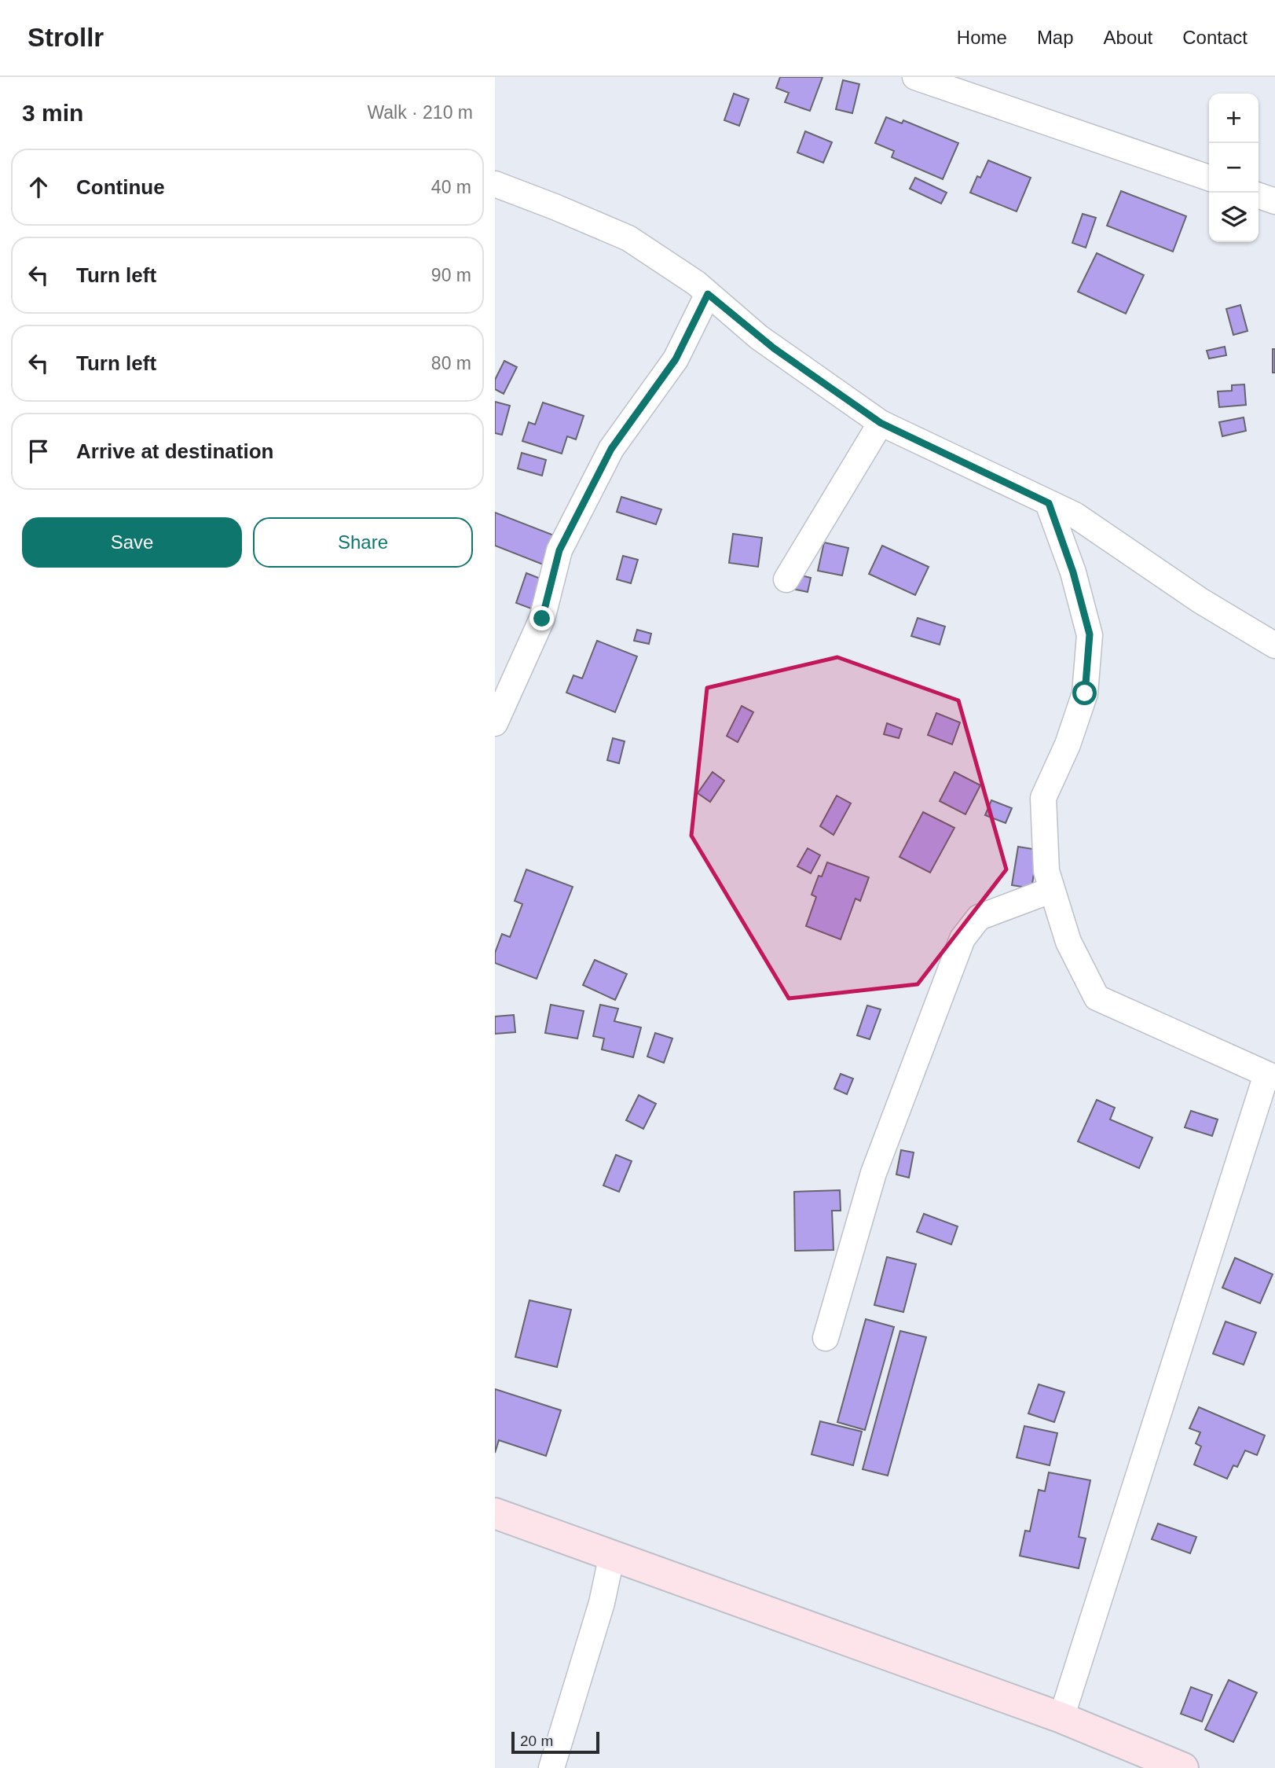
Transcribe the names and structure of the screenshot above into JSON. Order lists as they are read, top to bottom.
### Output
{
  "scale_bar": "20 m",
  "page": {
    "header": "Strollr",
    "nav": [
      "Home",
      "Map",
      "About",
      "Contact"
    ],
    "heading": ["3 min", "Walk · 210 m"],
    "map_buttons": ["+", "−"],
    "list": [
      ["Continue", "40 m"],
      ["Turn left", "90 m"],
      ["Turn left", "80 m"],
      "Arrive at destination"
    ],
    "buttons": ["Save", "Share"],
    "scale": "20 m"
  }
}
